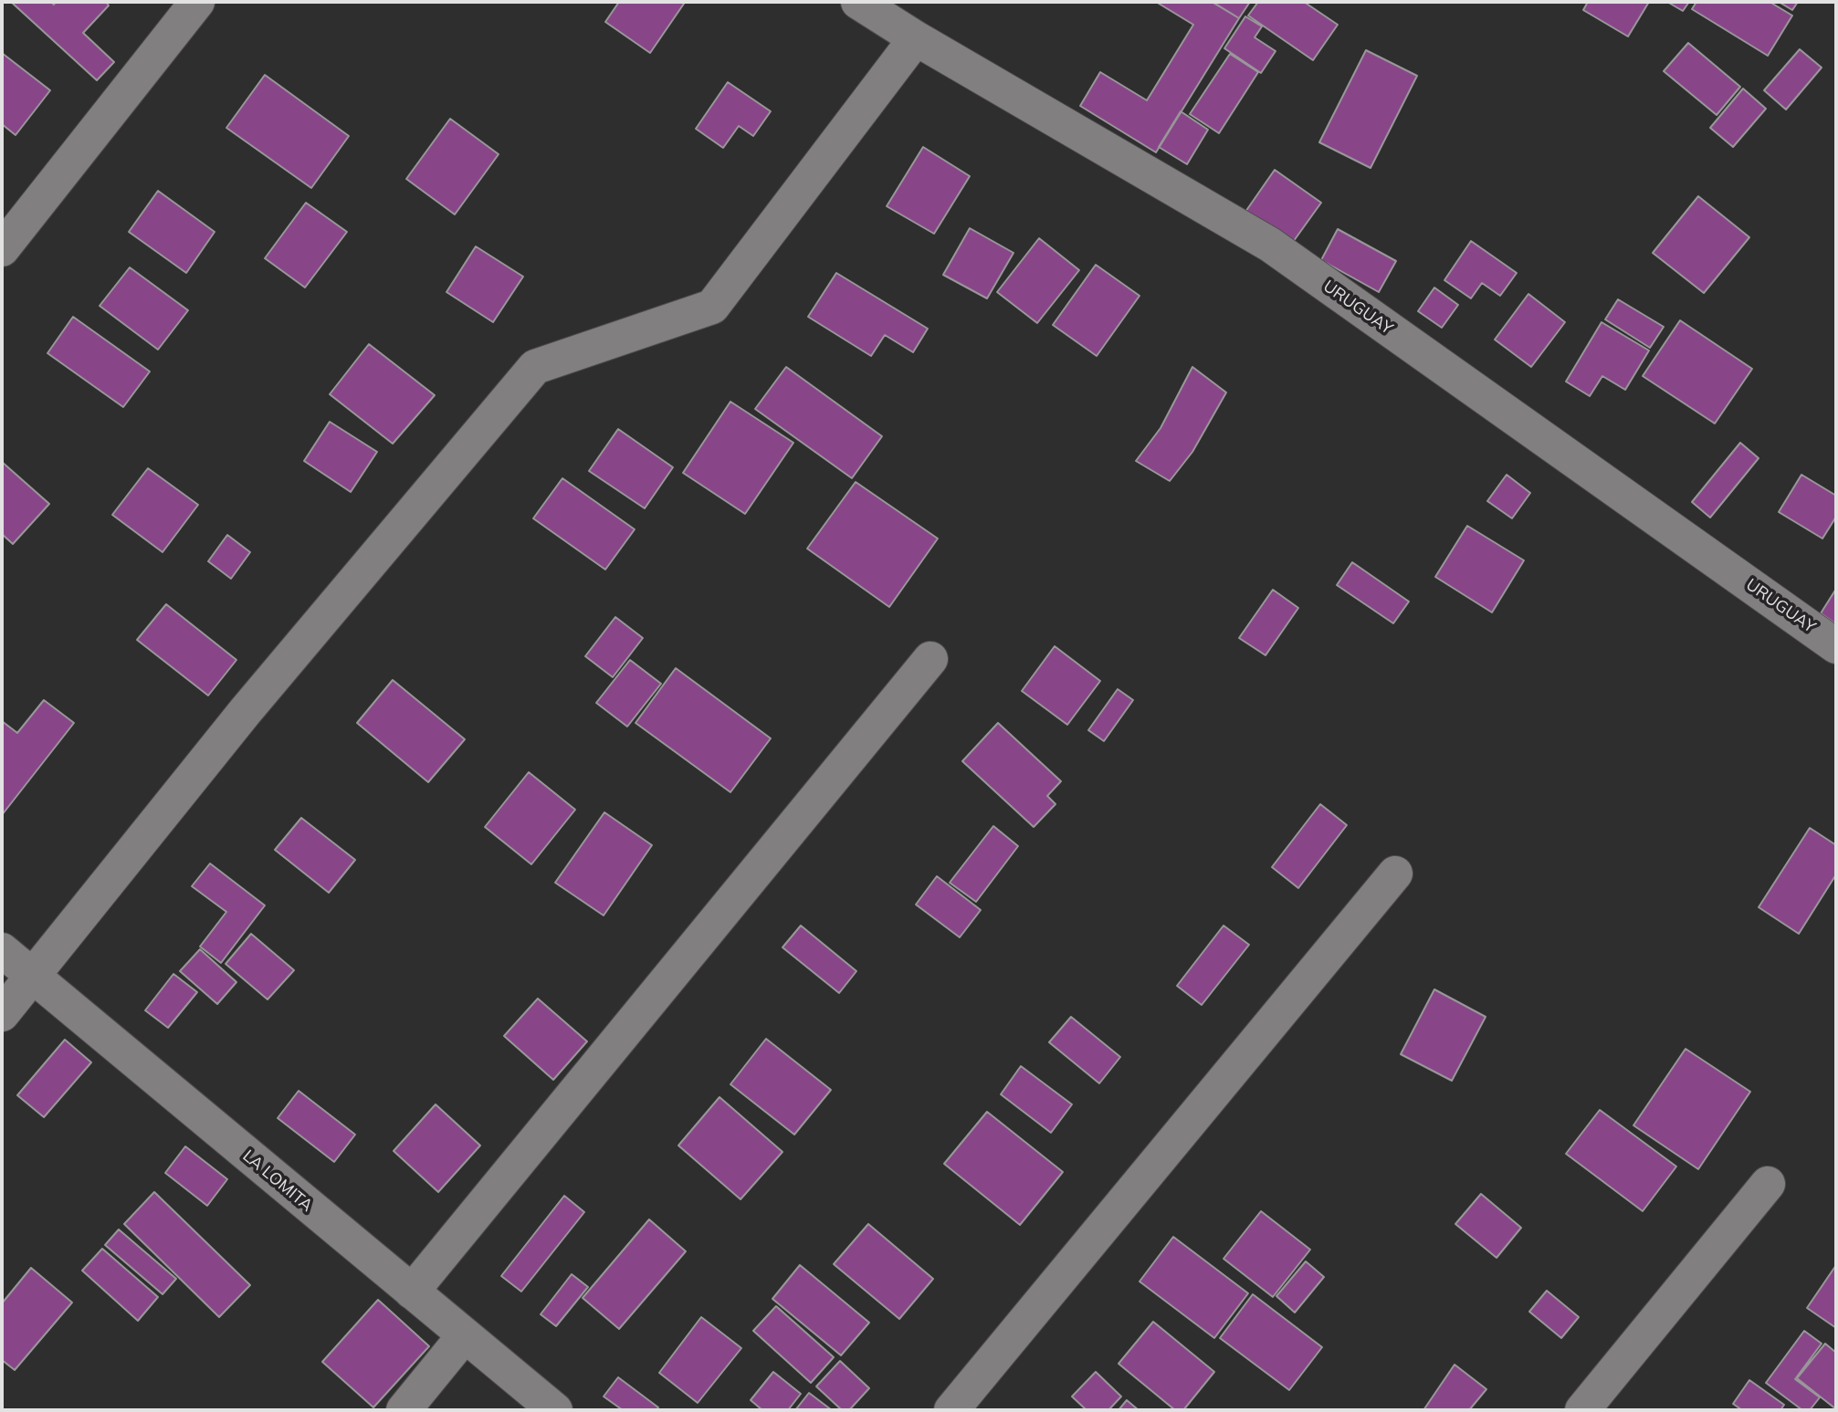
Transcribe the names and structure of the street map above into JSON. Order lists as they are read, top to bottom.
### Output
{
  "streets": {
    "street": ["URUGUAY", "LA LOMITA"]
  }
}
